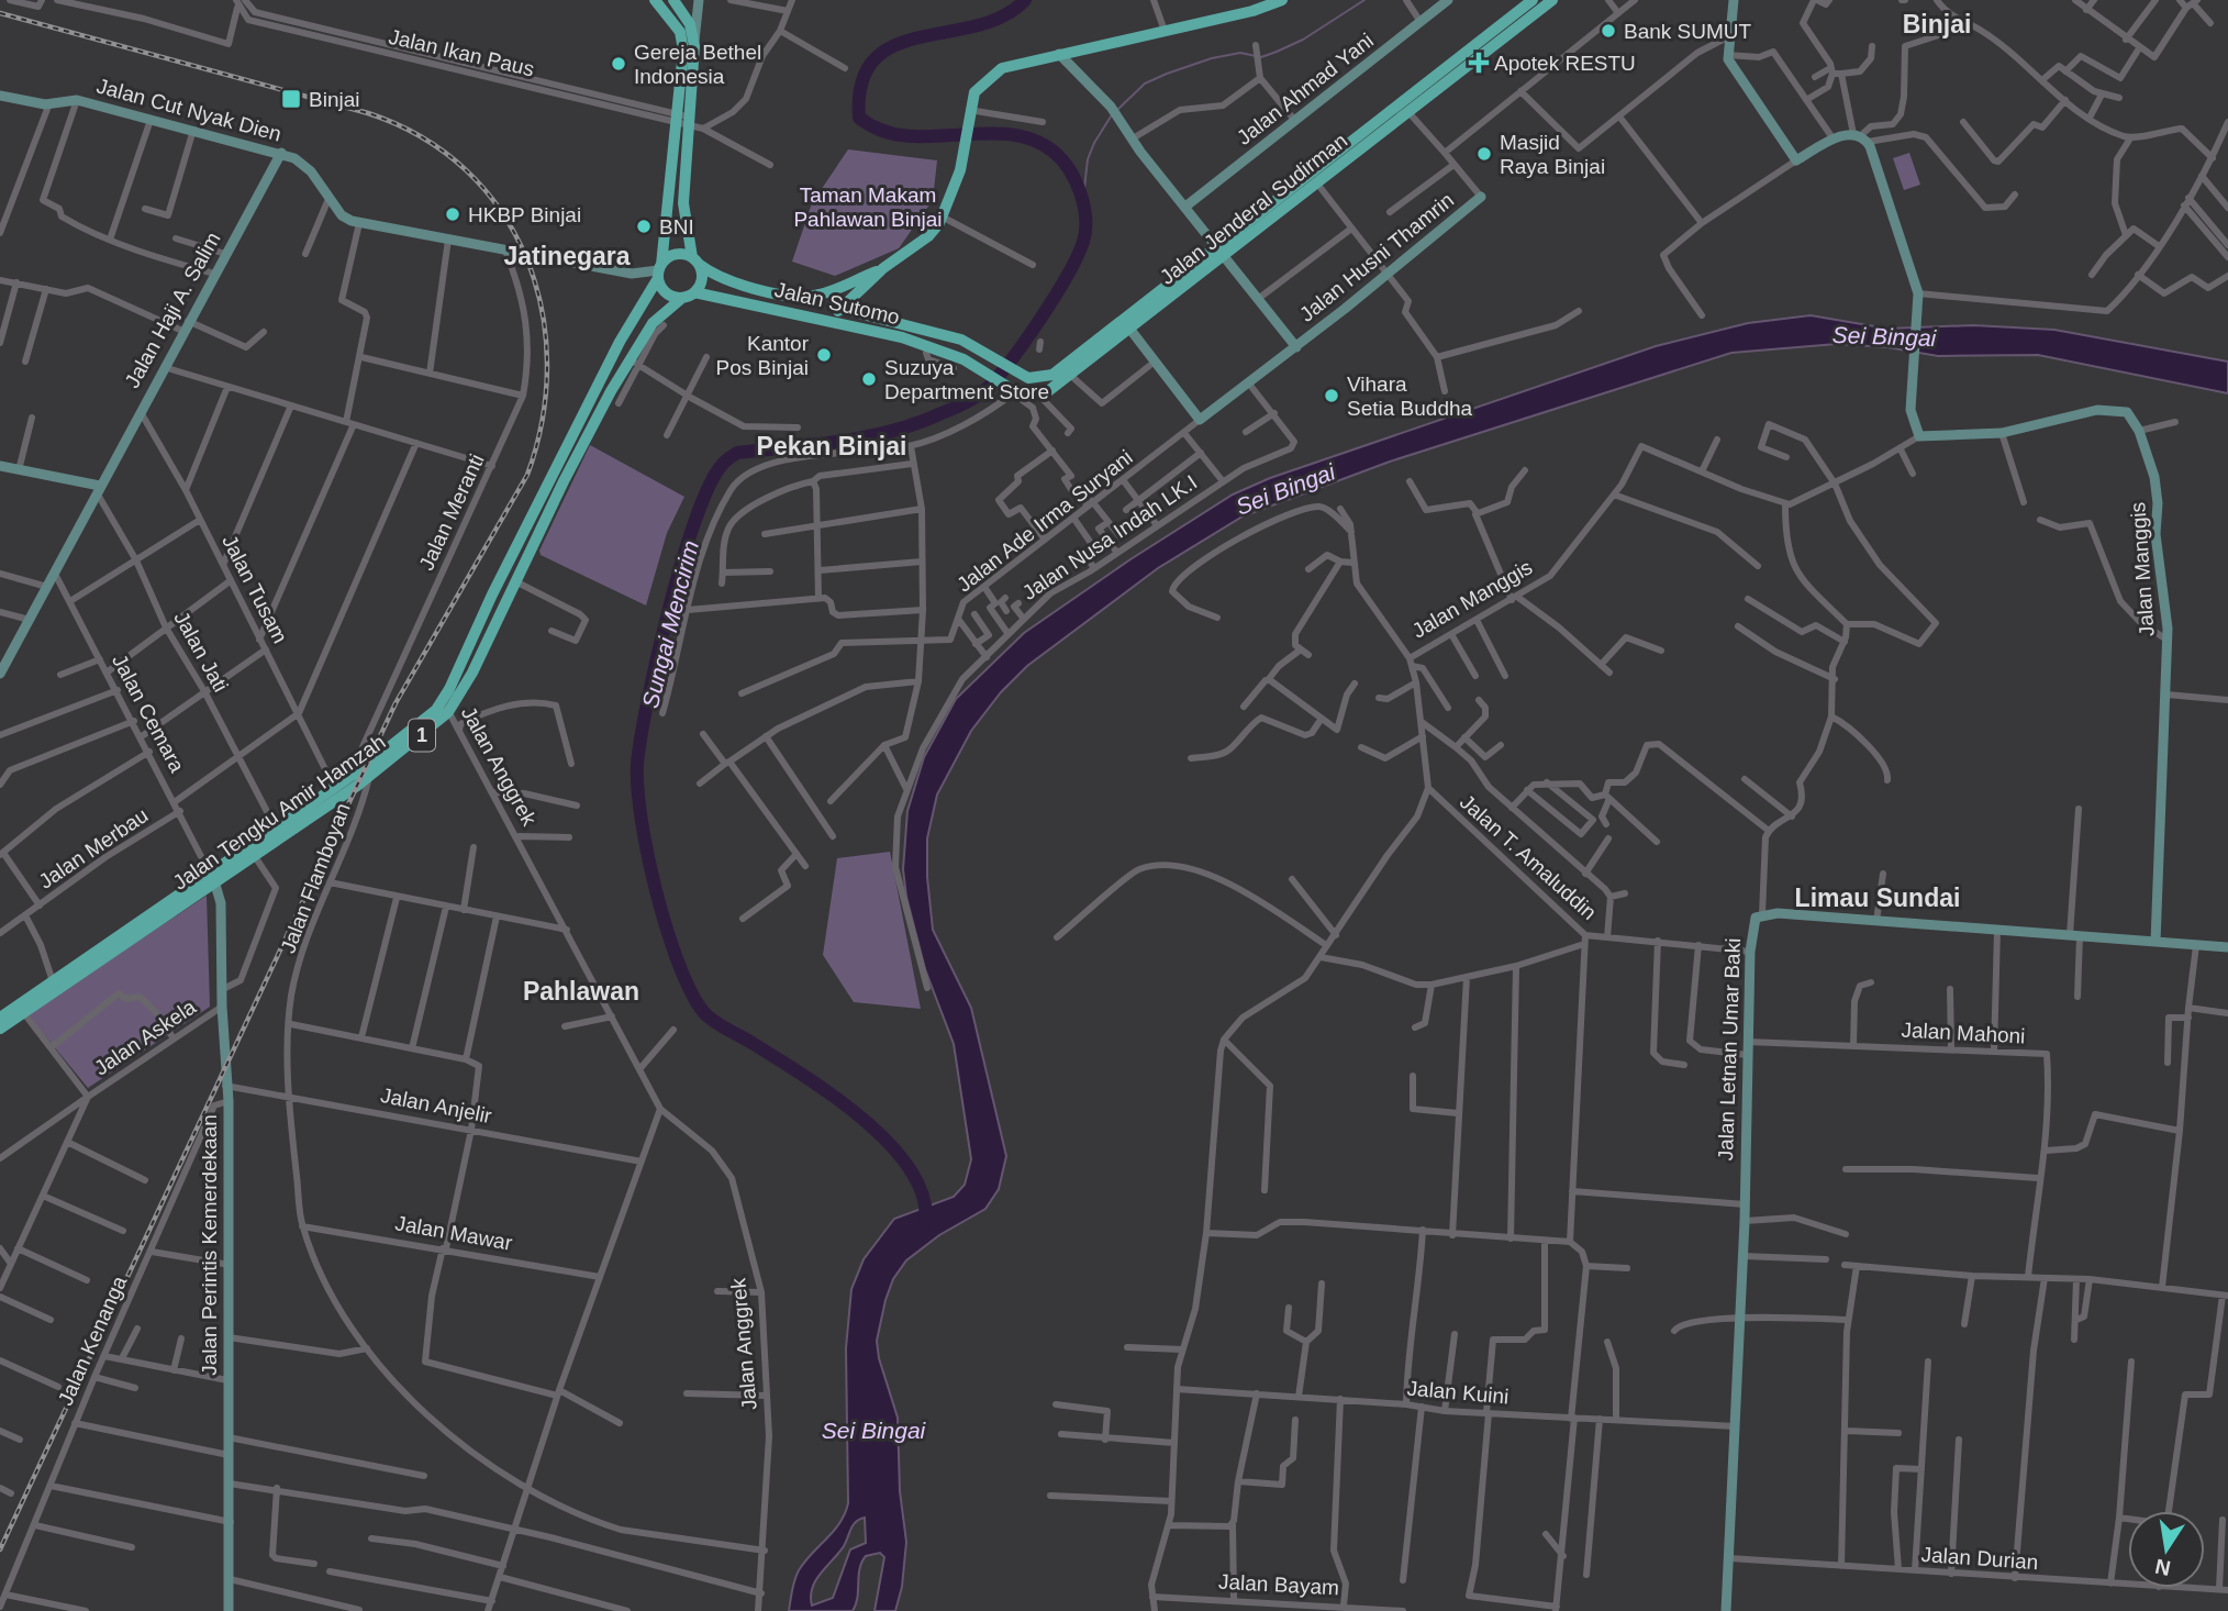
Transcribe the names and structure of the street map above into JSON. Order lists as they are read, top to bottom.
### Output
{
  "streets": {
    "main road": [
      "Jalan Jenderal Sudirman",
      "Jalan Sutomo",
      "1",
      "Jalan Tengku Amir Hamzah"
    ],
    "street": [
      "Jalan Ikan Paus",
      "Jalan Ahmad Yani",
      "Jalan Cut Nyak Dien",
      "Jalan Husni Thamrin",
      "Jalan Haji A. Salim",
      "Jalan Meranti",
      "Jalan Ade Irma Suryani",
      "Jalan Nusa Indah LK.I",
      "Jalan Manggis",
      "Jalan Tusam",
      "Jalan Jati",
      "Jalan Cemara",
      "Jalan Anggrek",
      "Jalan Merbau",
      "Jalan T. Amaluddin",
      "Jalan Flamboyan",
      "Jalan Mahoni",
      "Jalan Askela",
      "Jalan Letnan Umar Baki",
      "Jalan Anjelir",
      "Jalan Mawar",
      "Jalan Perintis Kemerdekaan",
      "Jalan Kenanga",
      "Jalan Kuini",
      "Jalan Durian",
      "Jalan Bayam"
    ]
  },
  "crossings": [
    ["Jalan Ikan Paus", "1"],
    ["Jalan Cut Nyak Dien", "Jalan Sutomo"],
    ["Jalan Cut Nyak Dien", "Jalan Haji A. Salim"],
    ["Jalan Cut Nyak Dien", "Jalan Meranti"],
    ["Jalan Cut Nyak Dien", "1"],
    ["Jalan Cut Nyak Dien", "Jalan Tengku Amir Hamzah"],
    ["Jalan Jenderal Sudirman", "Jalan Sutomo"],
    ["Jalan Husni Thamrin", "Jalan Ade Irma Suryani"],
    ["Jalan Sutomo", "1"],
    ["Jalan Sutomo", "Jalan Tengku Amir Hamzah"],
    ["Jalan Haji A. Salim", "Jalan Tusam"],
    ["Jalan Haji A. Salim", "Jalan Jati"],
    ["Jalan Haji A. Salim", "Jalan Cemara"],
    ["Jalan Meranti", "Jalan Tengku Amir Hamzah"],
    ["Jalan Manggis", "Jalan Letnan Umar Baki"],
    ["Jalan Tusam", "Jalan Tengku Amir Hamzah"],
    ["Jalan Jati", "Jalan Tengku Amir Hamzah"],
    ["Jalan Cemara", "Jalan Tengku Amir Hamzah"],
    ["Jalan Cemara", "Jalan Merbau"],
    ["Jalan Cemara", "Jalan Perintis Kemerdekaan"],
    ["1", "Jalan Tengku Amir Hamzah"],
    ["Jalan Anggrek", "Jalan Tengku Amir Hamzah"],
    ["Jalan Anggrek", "Jalan Flamboyan"],
    ["Jalan Tengku Amir Hamzah", "Jalan Merbau"],
    ["Jalan Tengku Amir Hamzah", "Jalan Flamboyan"],
    ["Jalan Tengku Amir Hamzah", "Jalan Askela"],
    ["Jalan Tengku Amir Hamzah", "Jalan Perintis Kemerdekaan"],
    ["Jalan T. Amaluddin", "Jalan Letnan Umar Baki"],
    ["Jalan Flamboyan", "Jalan Anjelir"],
    ["Jalan Flamboyan", "Jalan Mawar"],
    ["Jalan Mahoni", "Jalan Letnan Umar Baki"],
    ["Jalan Askela", "Jalan Perintis Kemerdekaan"],
    ["Jalan Letnan Umar Baki", "Jalan Kuini"],
    ["Jalan Letnan Umar Baki", "Jalan Durian"],
    ["Jalan Anjelir", "Jalan Perintis Kemerdekaan"],
    ["Jalan Perintis Kemerdekaan", "Jalan Kenanga"]
  ],
  "districts": [
    "Binjai",
    "Jatinegara",
    "Pekan Binjai",
    "Limau Sundai",
    "Pahlawan"
  ],
  "water": ["Sei Bingai", "Sungai Mencirim"],
  "parks": ["Taman Makam Pahlawan Binjai"],
  "places": {
    "other": [
      "Bank SUMUT",
      "Gereja Bethel Indonesia",
      "Masjid Raya Binjai",
      "HKBP Binjai",
      "BNI",
      "Kantor Pos Binjai",
      "Suzuya Department Store",
      "Vihara Setia Buddha"
    ],
    "health": ["Apotek RESTU"],
    "transit": ["Binjai"]
  },
  "north": "bottom"
}
